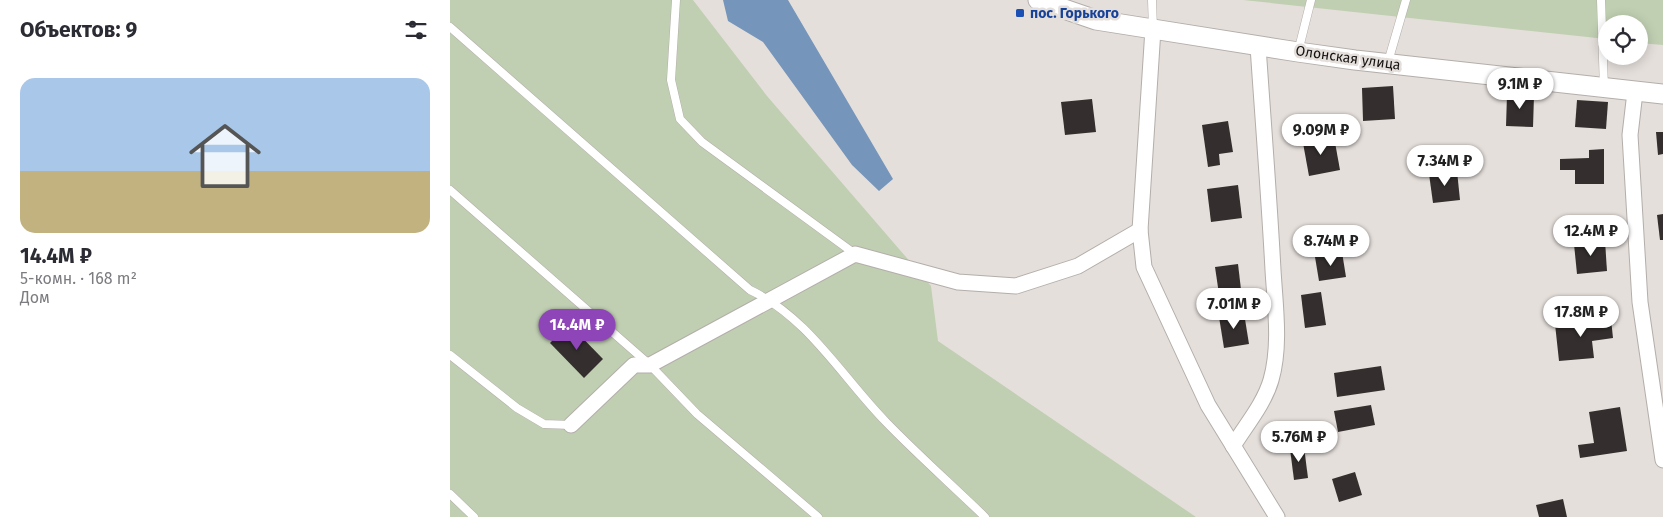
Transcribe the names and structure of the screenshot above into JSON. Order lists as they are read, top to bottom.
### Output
{
  "streets": {
    "street": ["Олонская улица"]
  },
  "places": {
    "transit": ["пос. Горького"]
  },
  "page": {
    "heading": "Объектов: 9",
    "list": [
      {
        "name": "14.4M ₽",
        "note": "5-комн. · 168 m² · Дом"
      }
    ],
    "price": [
      "9.1M ₽",
      "9.09M ₽",
      "7.34M ₽",
      "12.4M ₽",
      "8.74M ₽",
      "7.01M ₽",
      "17.8M ₽",
      "14.4M ₽",
      "5.76M ₽"
    ]
  }
}
